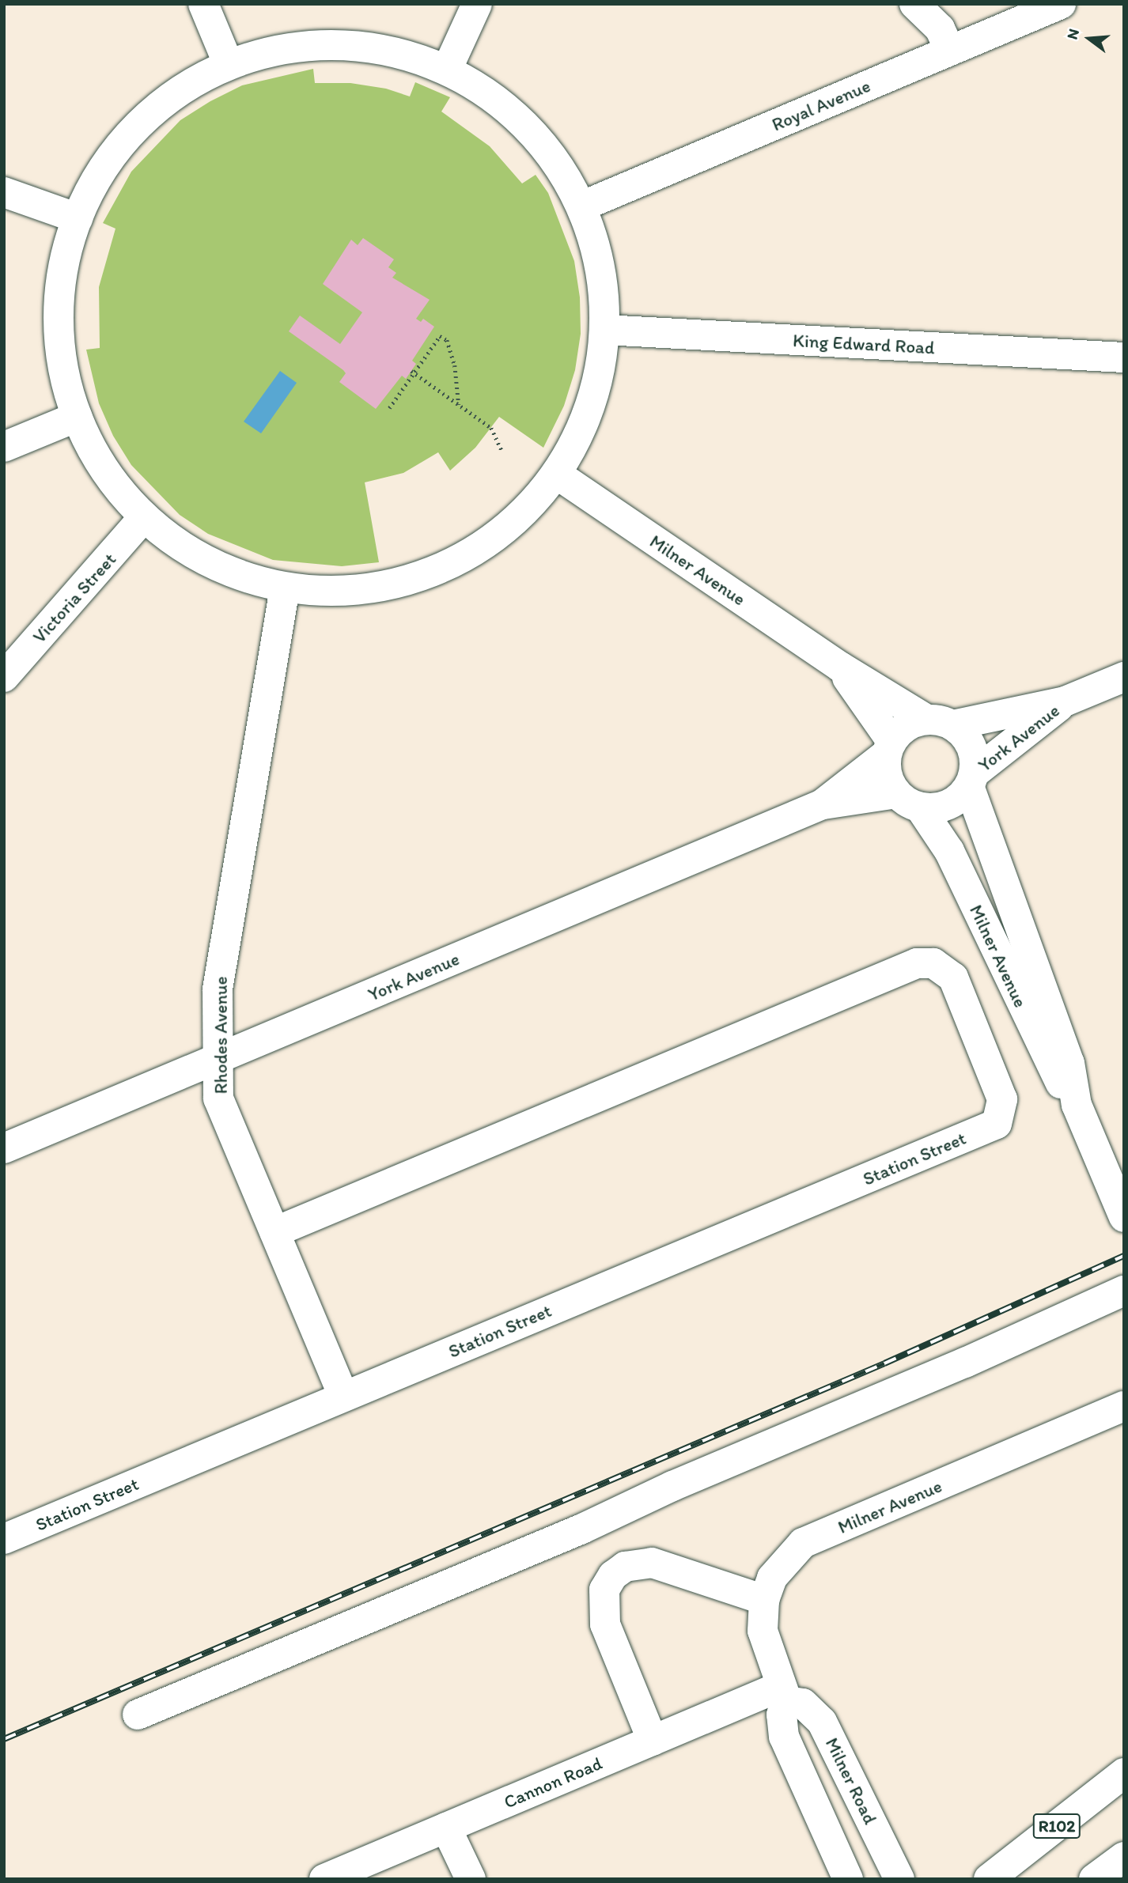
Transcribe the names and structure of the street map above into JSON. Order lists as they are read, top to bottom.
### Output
{
  "streets": {
    "street": [
      "Royal Avenue",
      "King Edward Road",
      "Milner Avenue",
      "Victoria Street",
      "York Avenue",
      "Rhodes Avenue",
      "Station Street",
      "Milner Road",
      "Cannon Road",
      "R102"
    ]
  },
  "crossings": [
    ["Milner Avenue", "York Avenue"],
    ["Milner Avenue", "Milner Road"],
    ["Milner Avenue", "Cannon Road"],
    ["York Avenue", "Rhodes Avenue"],
    ["Rhodes Avenue", "Station Street"],
    ["Milner Road", "Cannon Road"]
  ],
  "north": "left"
}
